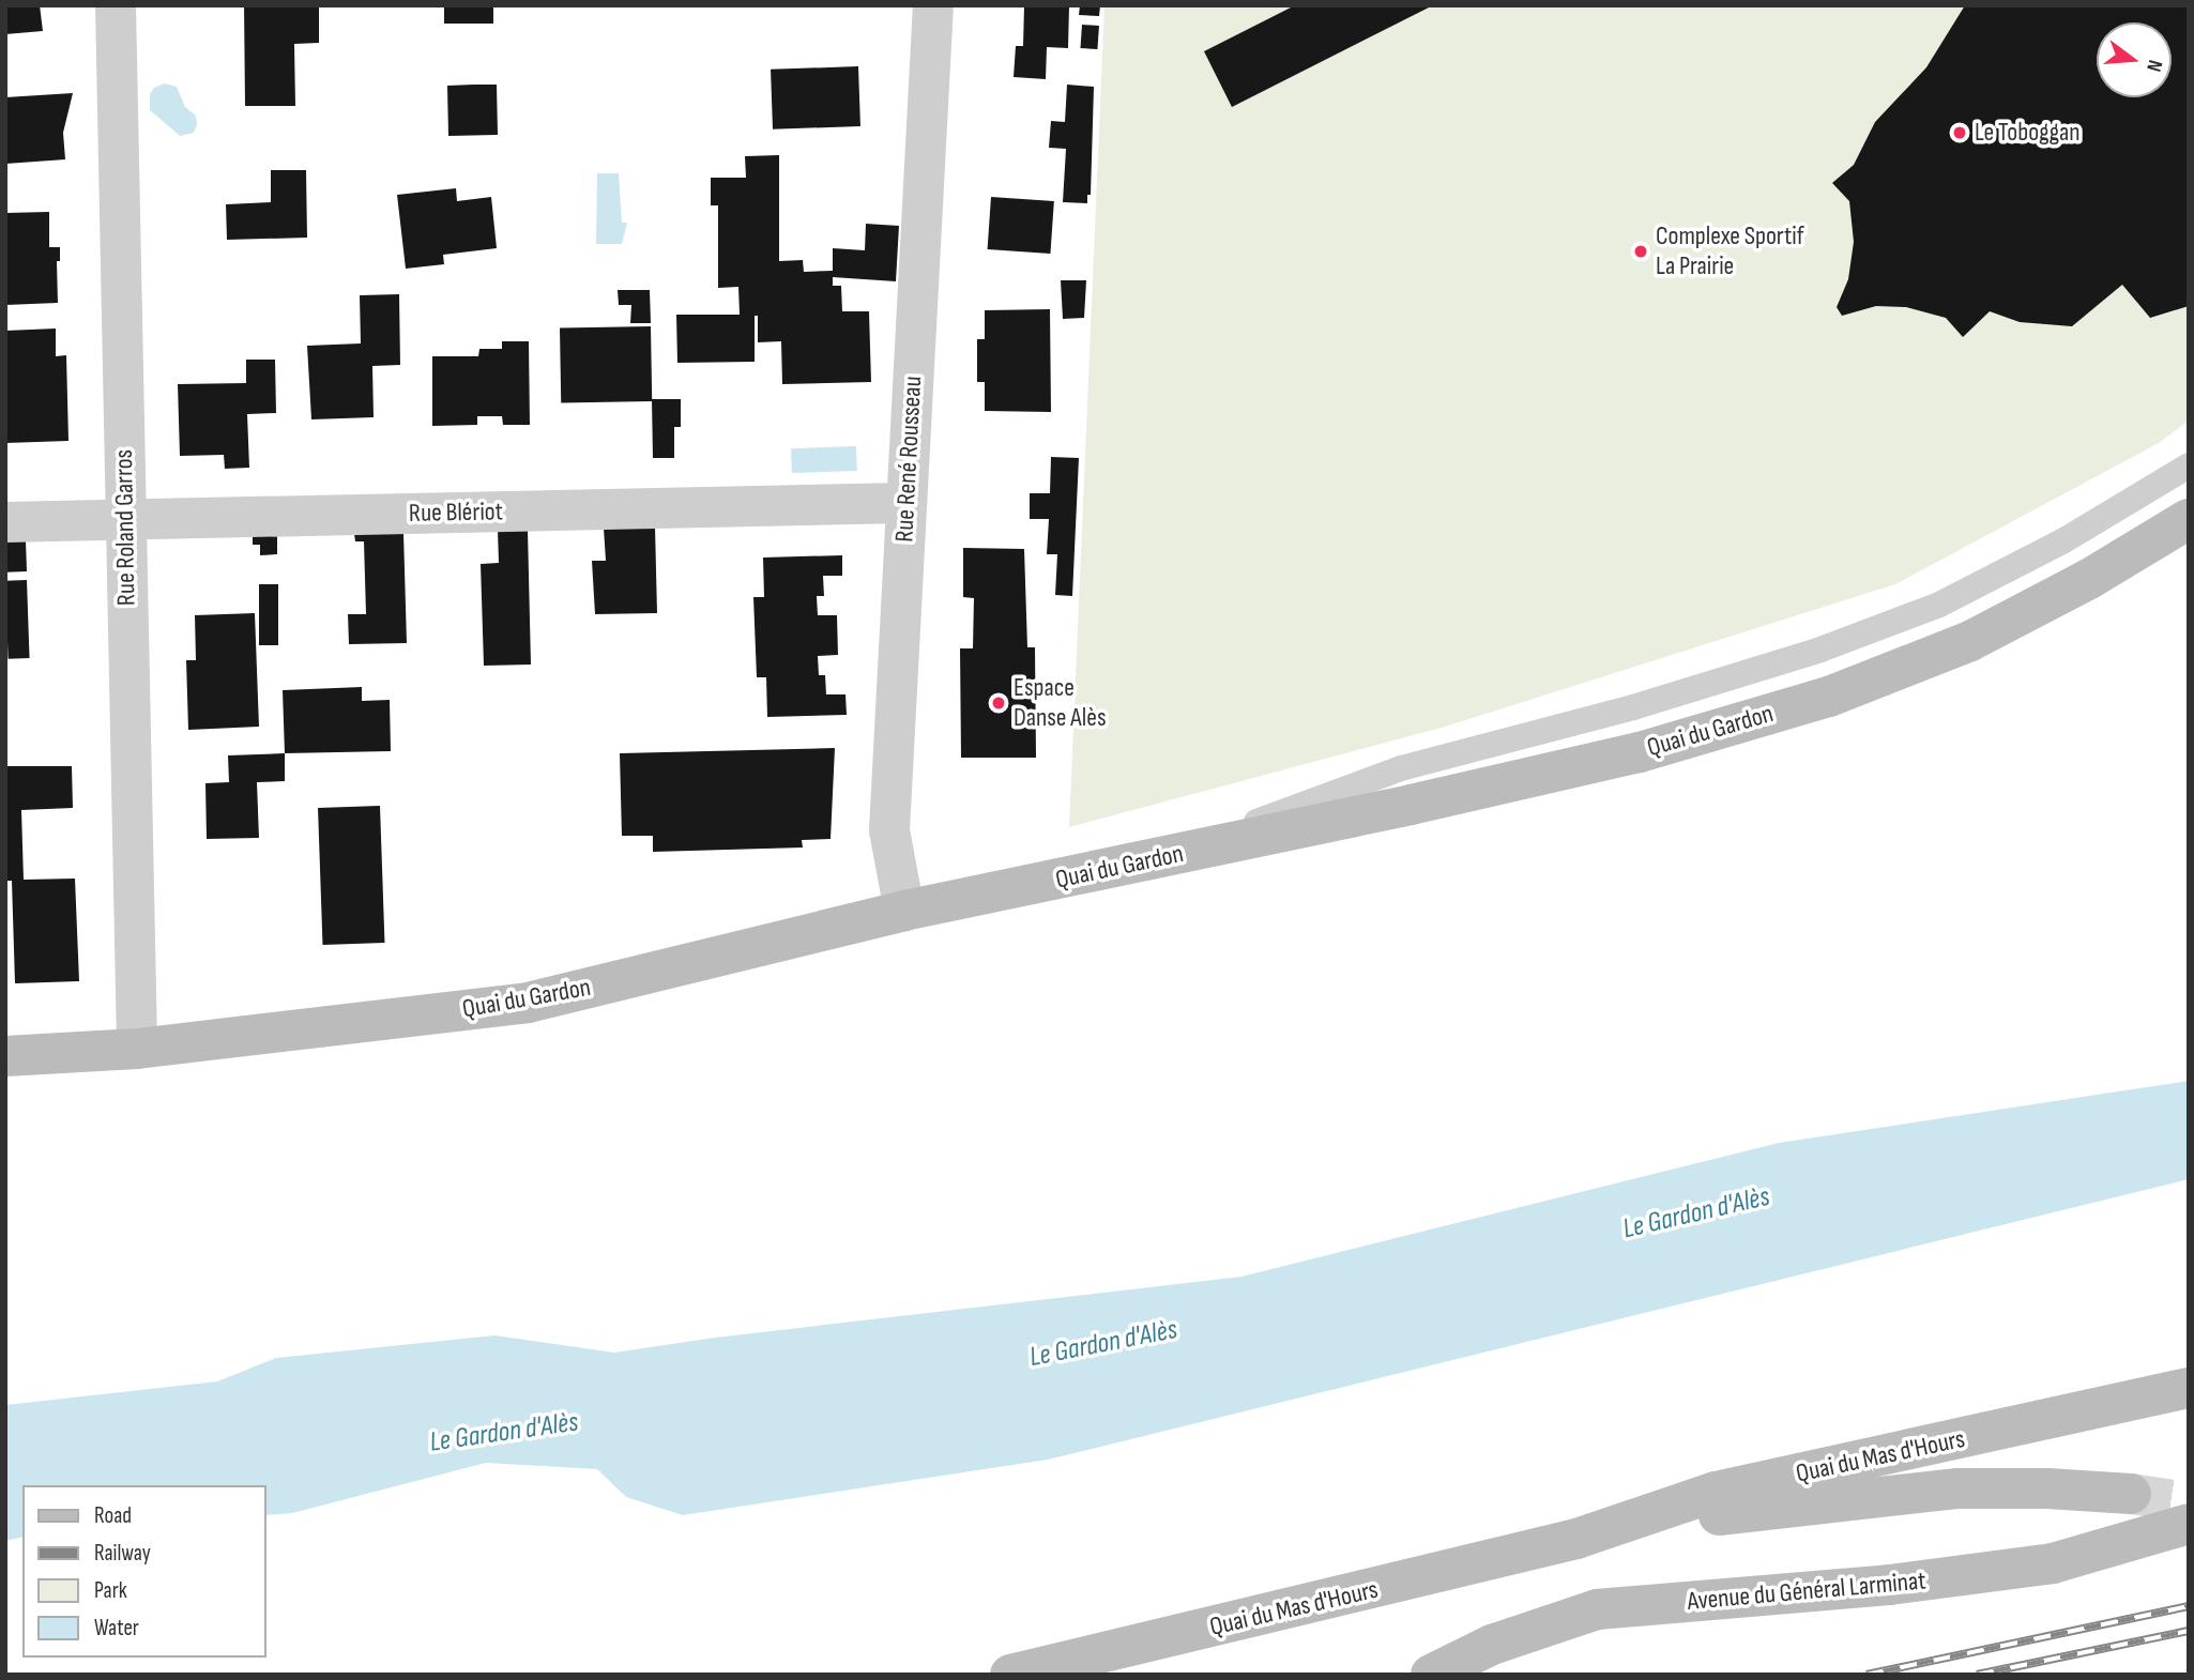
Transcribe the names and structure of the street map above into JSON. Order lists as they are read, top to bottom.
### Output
{
  "streets": {
    "main road": ["Quai du Gardon", "Quai du Mas d'Hours", "Avenue du Général Larminat"],
    "street": ["Rue René Rousseau", "Rue Blériot", "Rue Roland Garros"]
  },
  "crossings": [
    ["Rue René Rousseau", "Rue Blériot"],
    ["Rue René Rousseau", "Quai du Gardon"],
    ["Rue Blériot", "Rue Roland Garros"],
    ["Rue Roland Garros", "Quai du Gardon"]
  ],
  "water": ["Le Gardon d'Alès"],
  "places": ["Le Toboggan", "Complexe Sportif La Prairie", "Espace Danse Alès"],
  "legend": [
    "Road",
    "Railway",
    "Park",
    "Water"
  ],
  "north": "right"
}
